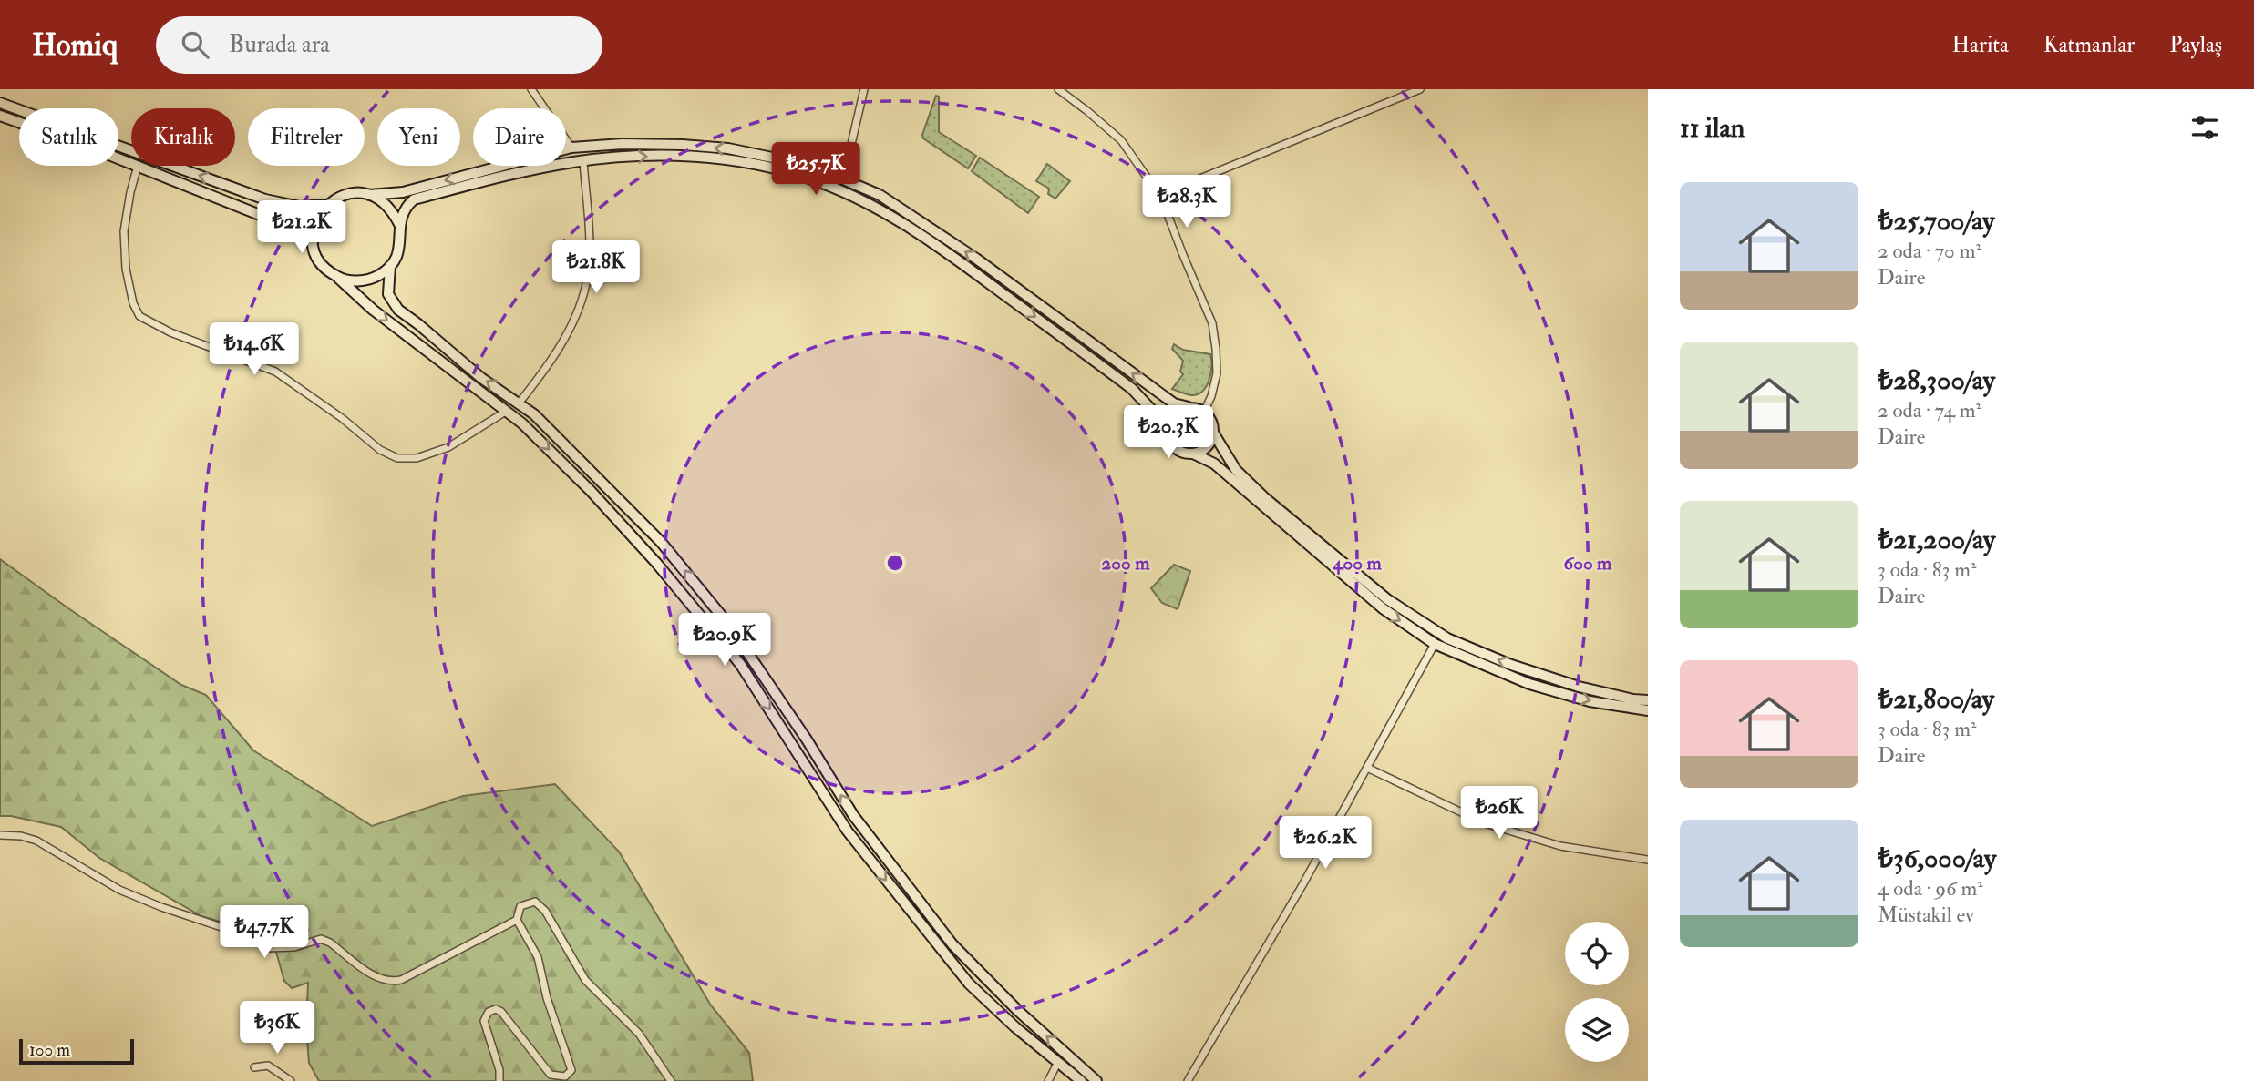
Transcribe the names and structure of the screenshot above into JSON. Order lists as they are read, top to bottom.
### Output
{
  "scale_bar": "100 m",
  "page": {
    "header": "Homiq",
    "search": "Burada ara",
    "nav": ["Harita", "Katmanlar", "Paylaş"],
    "heading": "11 ilan",
    "chip": [
      "Satılık",
      "Kiralık",
      "Filtreler",
      "Yeni",
      "Daire"
    ],
    "price": [
      "₺25.7K",
      "₺28.3K",
      "₺21.2K",
      "₺21.8K",
      "₺14.6K",
      "₺20.3K",
      "₺20.9K",
      "₺26K",
      "₺26.2K",
      "₺47.7K",
      "₺36K"
    ],
    "list": [
      {
        "name": "₺25,700/ay",
        "note": "2 oda · 70 m² · Daire"
      },
      {
        "name": "₺28,300/ay",
        "note": "2 oda · 74 m² · Daire"
      },
      {
        "name": "₺21,200/ay",
        "note": "3 oda · 83 m² · Daire"
      },
      {
        "name": "₺21,800/ay",
        "note": "3 oda · 83 m² · Daire"
      },
      {
        "name": "₺36,000/ay",
        "note": "4 oda · 96 m² · Müstakil ev"
      }
    ],
    "scale": "100 m"
  },
  "rings": ["200 m", "400 m", "600 m"]
}
